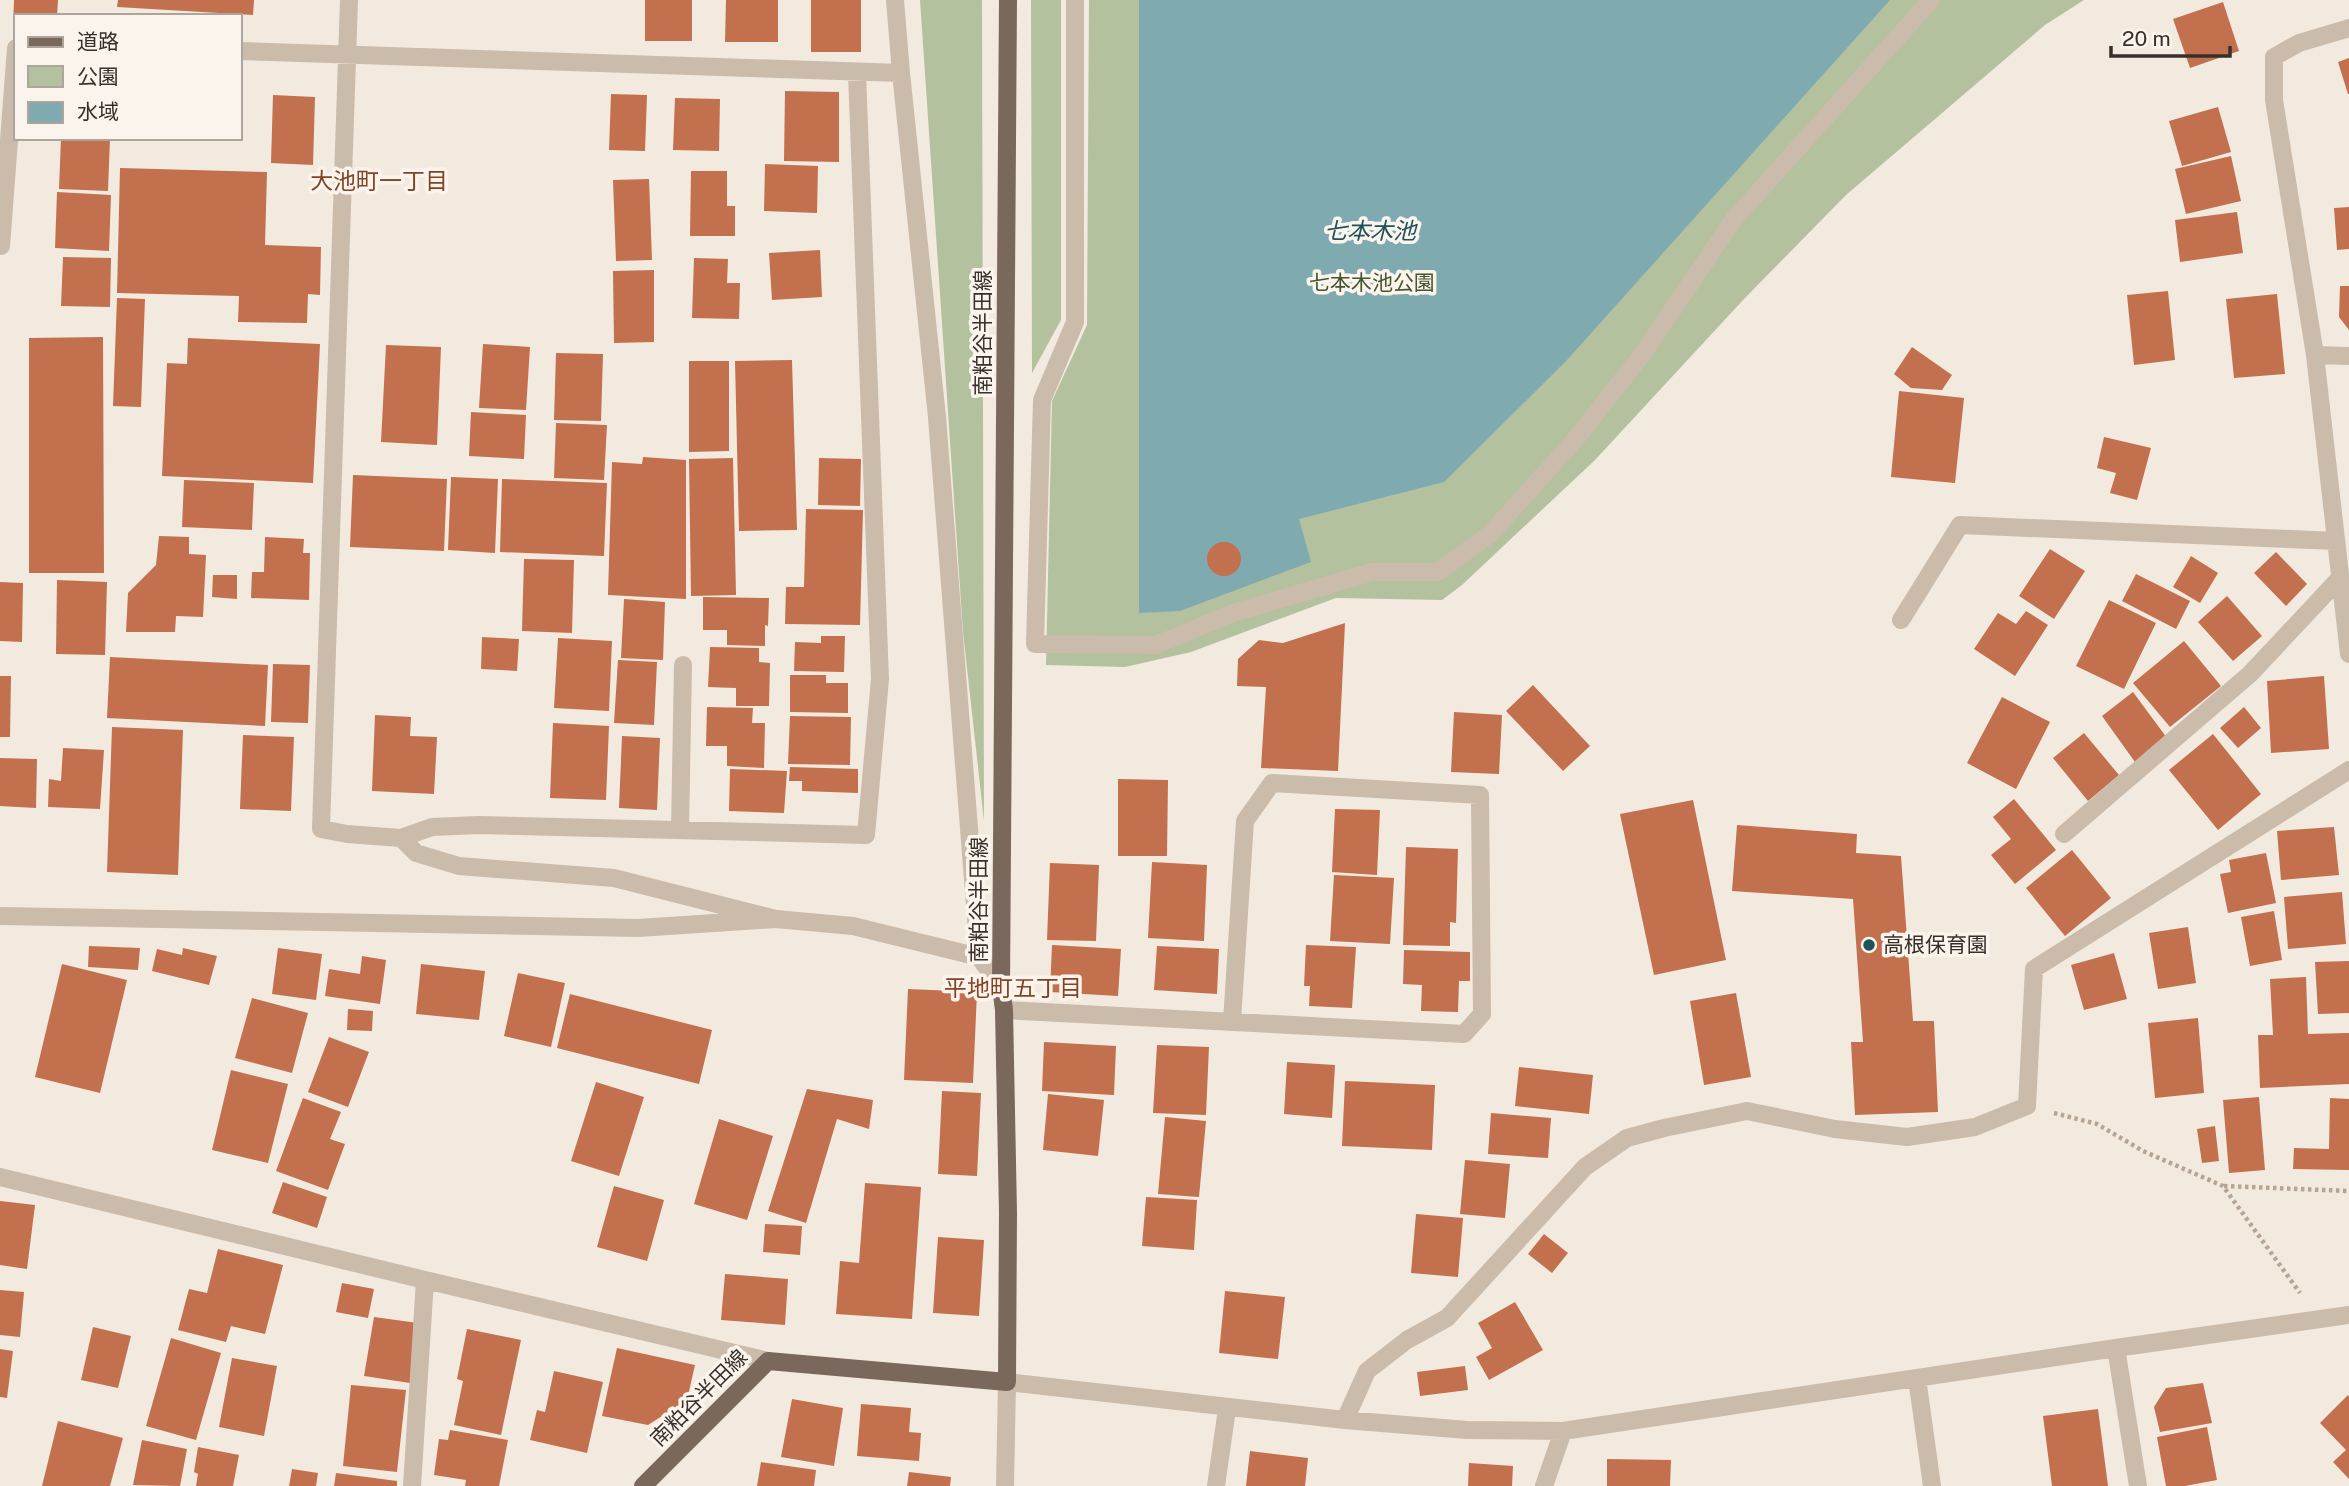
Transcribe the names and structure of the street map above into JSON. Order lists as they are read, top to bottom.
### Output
{
  "streets": {
    "main road": ["南粕谷半田線"]
  },
  "districts": ["大池町一丁目", "平地町五丁目"],
  "water": ["七本木池"],
  "parks": ["七本木池公園"],
  "places": ["高根保育園"],
  "legend": ["道路", "公園", "水域"],
  "scale_bar": "20 m"
}
